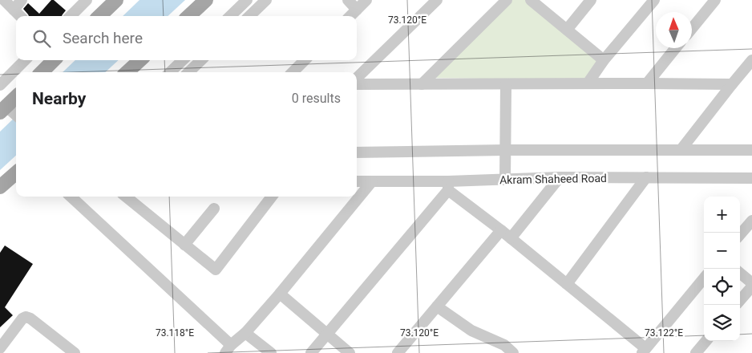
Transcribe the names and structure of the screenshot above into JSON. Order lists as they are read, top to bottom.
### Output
{
  "streets": {
    "street": ["Akram Shaheed Road"]
  },
  "north": "top",
  "page": {
    "search": "Search here",
    "heading": ["Nearby", "0 results"],
    "map_buttons": ["+", "−"]
  },
  "coordinates": ["73.120°E", "73.118°E", "73.122°E"]
}
